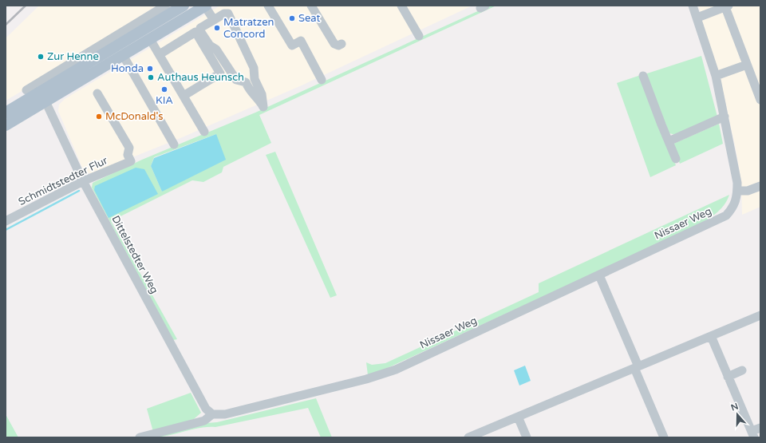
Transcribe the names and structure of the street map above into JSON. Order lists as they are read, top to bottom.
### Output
{
  "streets": {
    "street": ["Schmidtstedter Flur", "Nissaer Weg", "Dittelstedter Weg"]
  },
  "crossings": [
    ["Schmidtstedter Flur", "Dittelstedter Weg"],
    ["Nissaer Weg", "Dittelstedter Weg"]
  ],
  "places": [
    "Seat",
    "Matratzen Concord",
    "Zur Henne",
    "Honda",
    "Authaus Heunsch",
    "KIA",
    "McDonald's"
  ],
  "north": "top"
}
